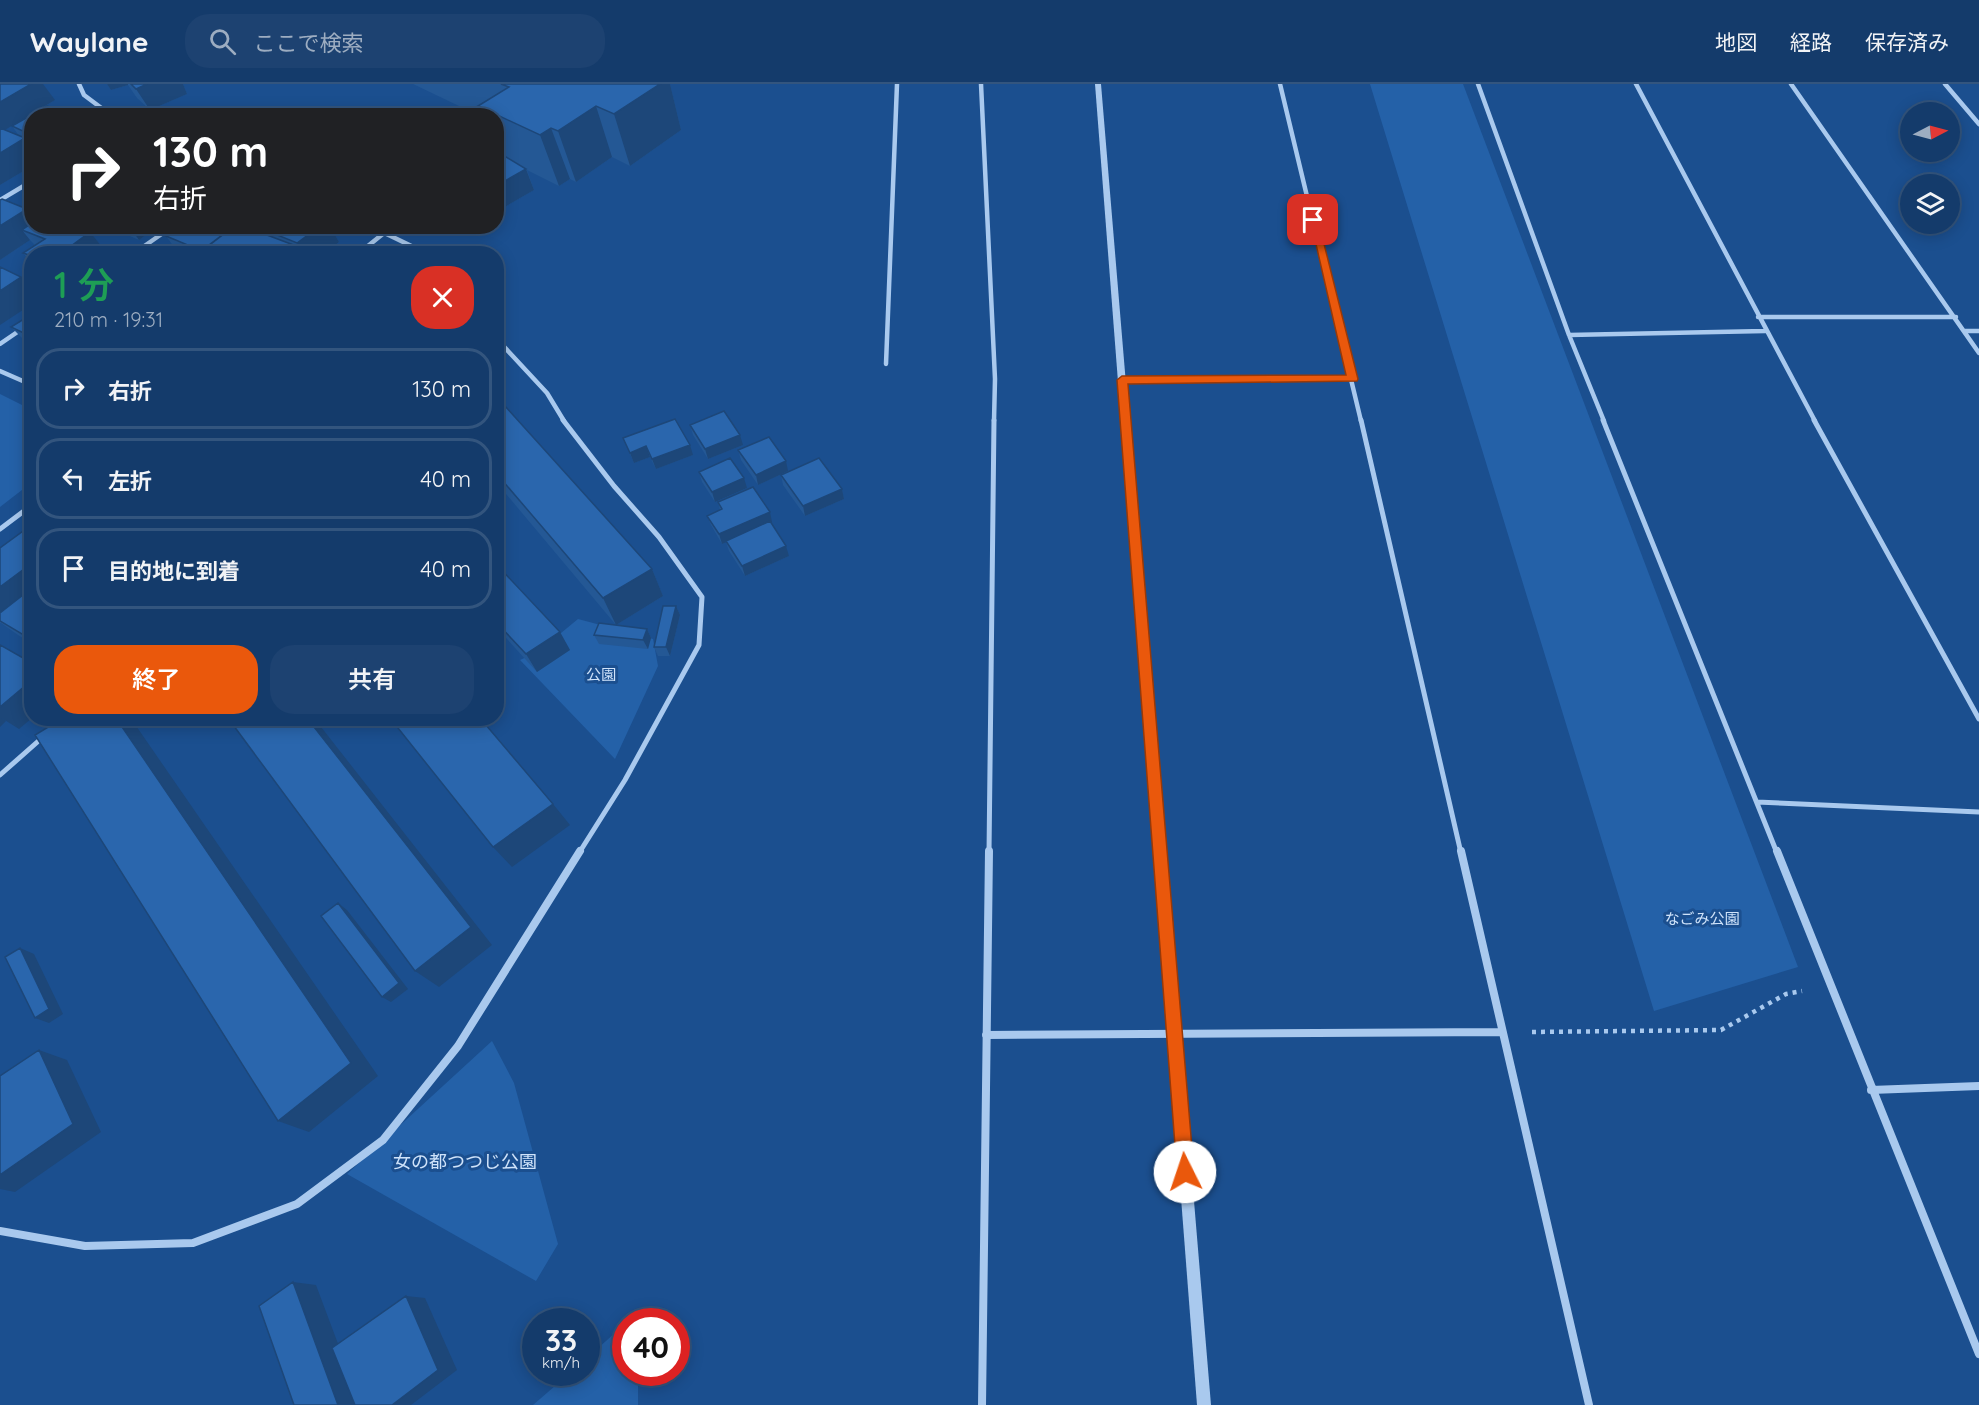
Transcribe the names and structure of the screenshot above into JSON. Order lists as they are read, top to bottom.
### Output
{
  "parks": ["公園", "なごみ公園", "女の都つつじ公園"],
  "north": "right",
  "page": {
    "header": "Waylane",
    "search": "ここで検索",
    "nav": ["地図", "経路", "保存済み"],
    "turn": ["130 m", "右折"],
    "heading": ["1 分", "210 m · 19:31"],
    "list": [
      {
        "name": "右折",
        "value": "130 m"
      },
      {
        "name": "左折",
        "value": "40 m"
      },
      {
        "name": "目的地に到着",
        "value": "40 m"
      }
    ],
    "buttons": ["終了", "共有"],
    "speed": "33 km/h",
    "limit": "40"
  }
}
